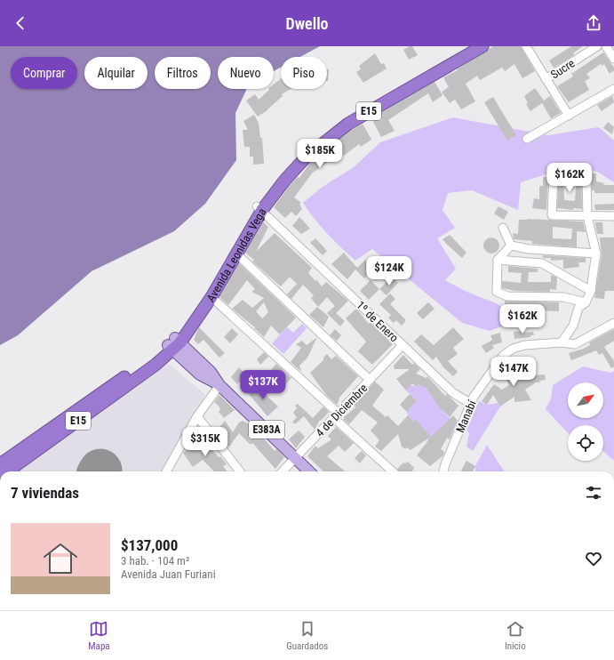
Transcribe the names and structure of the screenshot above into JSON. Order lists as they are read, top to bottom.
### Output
{
  "streets": {
    "highway": ["E15", "Avenida Leonidas Vega"],
    "main road": ["E383A"],
    "street": [
      "Sucre",
      "1º de Enero",
      "4 de Diciembre",
      "Manabí"
    ]
  },
  "crossings": [
    ["Avenida Leonidas Vega", "1º de Enero"],
    ["Avenida Leonidas Vega", "E383A"],
    ["1º de Enero", "4 de Diciembre"],
    ["1º de Enero", "Manabí"],
    ["4 de Diciembre", "E383A"]
  ],
  "north": "top right",
  "page": {
    "header": "Dwello",
    "chip": [
      "Comprar",
      "Alquilar",
      "Filtros",
      "Nuevo",
      "Piso"
    ],
    "price": [
      "$185K",
      "$162K",
      "$124K",
      "$162K",
      "$147K",
      "$137K",
      "$315K"
    ],
    "heading": "7 viviendas",
    "list": [
      {
        "name": "$137,000",
        "note": "3 hab. · 104 m² · Avenida Juan Furiani"
      }
    ],
    "tabs": ["Mapa", "Guardados", "Inicio"]
  }
}
